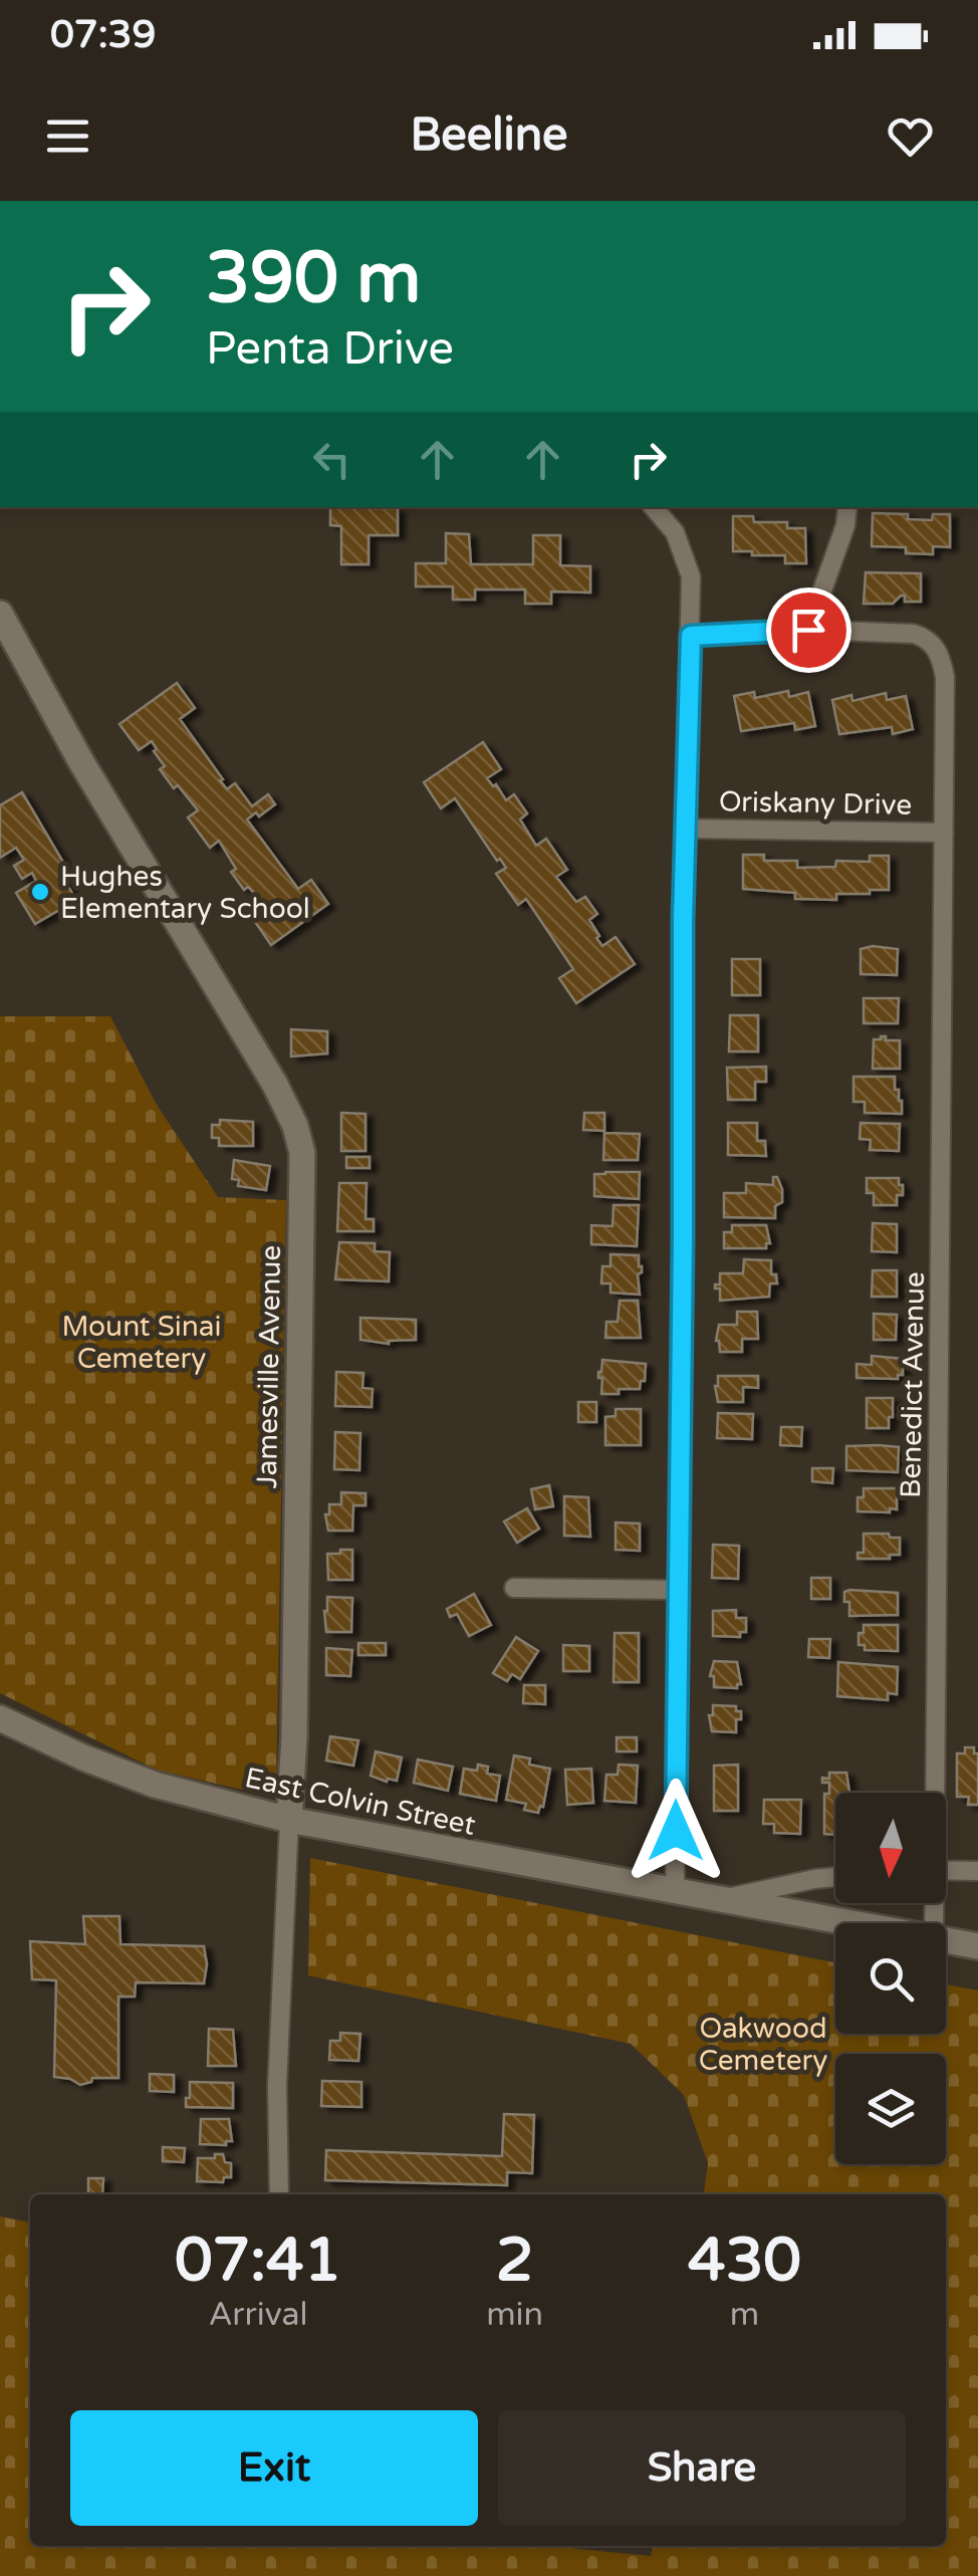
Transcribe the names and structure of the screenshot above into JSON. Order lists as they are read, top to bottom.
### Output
{
  "streets": {
    "street": [
      "Oriskany Drive",
      "Jamesville Avenue",
      "Benedict Avenue",
      "East Colvin Street"
    ]
  },
  "crossings": [
    ["Oriskany Drive", "Benedict Avenue"],
    ["Jamesville Avenue", "East Colvin Street"]
  ],
  "parks": ["Mount Sinai Cemetery", "Oakwood Cemetery"],
  "places": ["Hughes Elementary School"],
  "north": "bottom",
  "page": {
    "status": "07:39",
    "header": "Beeline",
    "turn": ["390 m", "Penta Drive"],
    "eta": [
      "07:41",
      "Arrival",
      "2",
      "min",
      "430",
      "m"
    ],
    "buttons": ["Exit", "Share"]
  }
}
